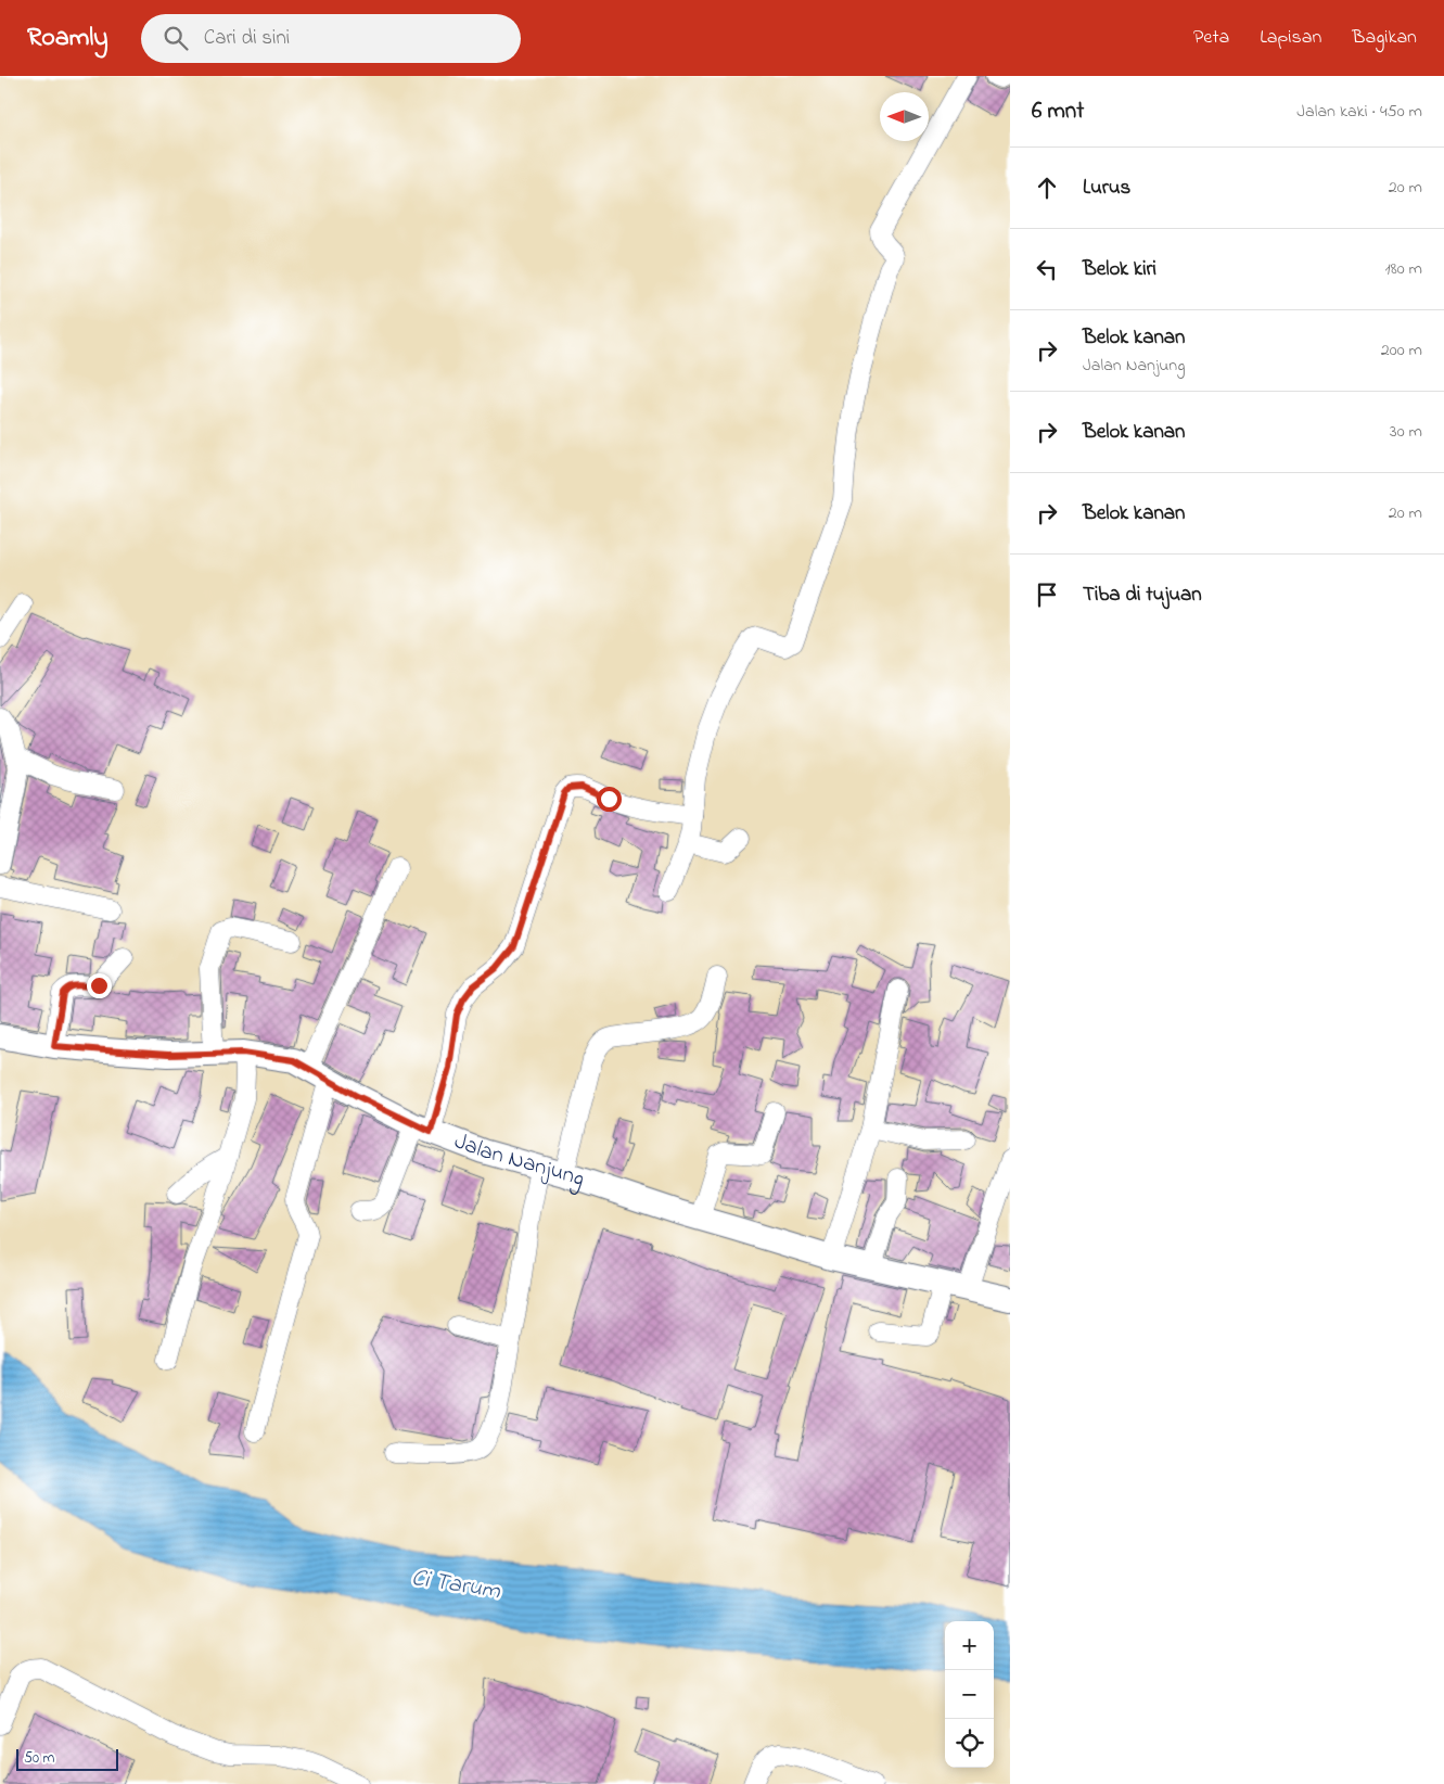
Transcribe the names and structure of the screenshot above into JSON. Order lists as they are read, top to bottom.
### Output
{
  "streets": {
    "main road": ["Jalan Nanjung"]
  },
  "water": ["Ci Tarum"],
  "scale_bar": "50 m",
  "north": "left",
  "page": {
    "header": "Roamly",
    "search": "Cari di sini",
    "nav": ["Peta", "Lapisan", "Bagikan"],
    "heading": ["6 mnt", "Jalan kaki · 450 m"],
    "list": [
      ["Lurus", "20 m"],
      ["Belok kiri", "180 m"],
      ["Belok kanan", "Jalan Nanjung", "200 m"],
      ["Belok kanan", "30 m"],
      ["Belok kanan", "20 m"],
      "Tiba di tujuan"
    ],
    "map_buttons": ["+", "−"],
    "scale": "50 m"
  }
}
